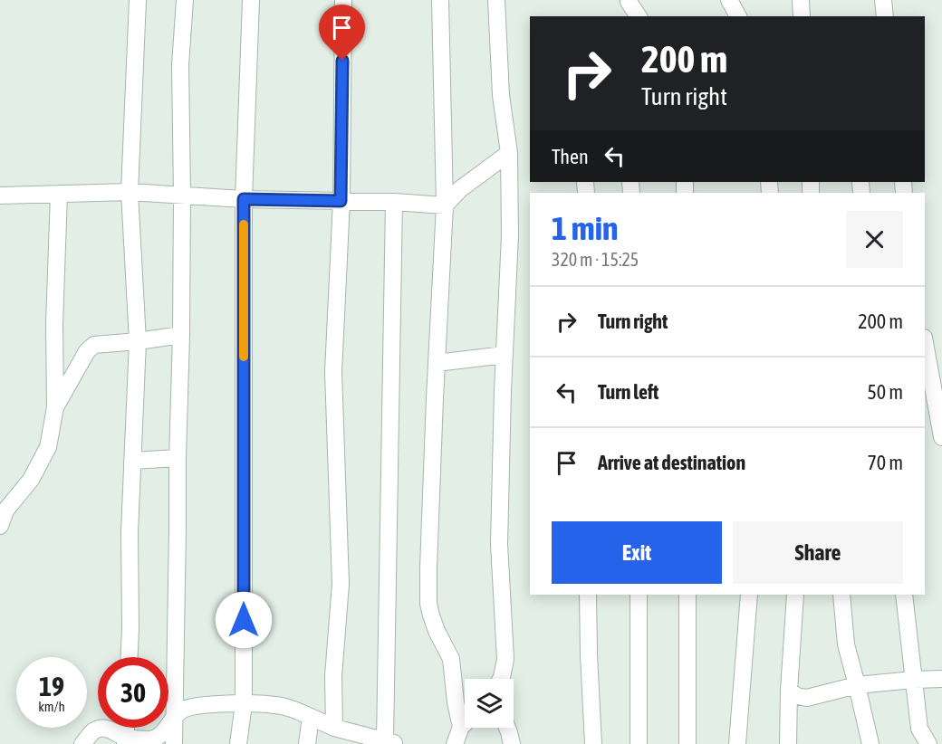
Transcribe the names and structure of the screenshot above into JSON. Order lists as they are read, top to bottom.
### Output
{
  "page": {
    "turn": ["200 m", "Turn right"],
    "then": "Then",
    "heading": ["1 min", "320 m · 15:25"],
    "list": [
      {
        "name": "Turn right",
        "value": "200 m"
      },
      {
        "name": "Turn left",
        "value": "50 m"
      },
      {
        "name": "Arrive at destination",
        "value": "70 m"
      }
    ],
    "buttons": ["Exit", "Share"],
    "speed": "19 km/h",
    "limit": "30"
  }
}
